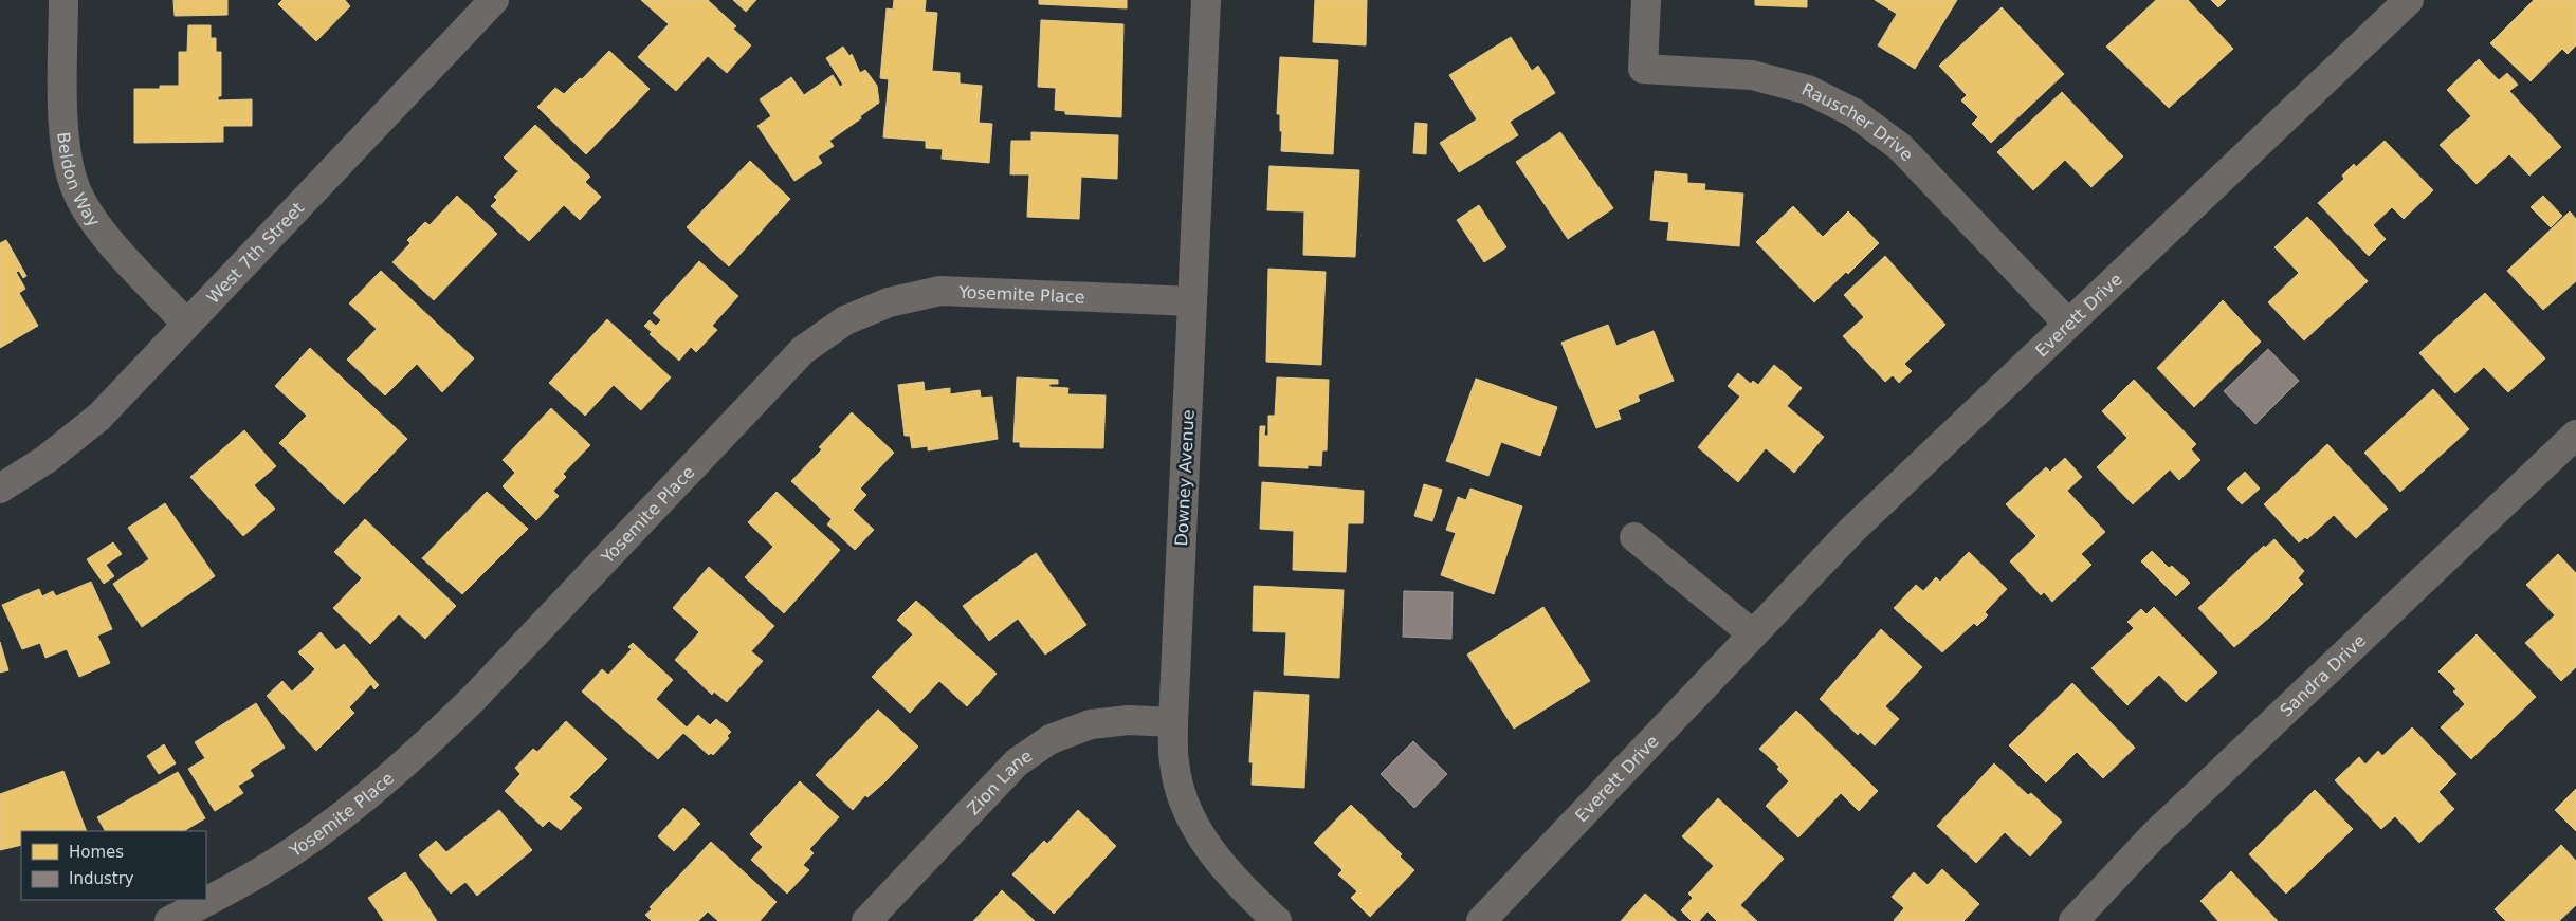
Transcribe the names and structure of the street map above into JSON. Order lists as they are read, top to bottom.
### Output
{
  "streets": {
    "main road": ["West 7th Street"],
    "street": [
      "Rauscher Drive",
      "Beldon Way",
      "Yosemite Place",
      "Everett Drive",
      "Downey Avenue",
      "Sandra Drive",
      "Zion Lane"
    ]
  },
  "crossings": [
    ["Rauscher Drive", "Everett Drive"],
    ["Beldon Way", "West 7th Street"],
    ["Yosemite Place", "Downey Avenue"],
    ["Downey Avenue", "Zion Lane"]
  ],
  "legend": ["Homes", "Industry"]
}
